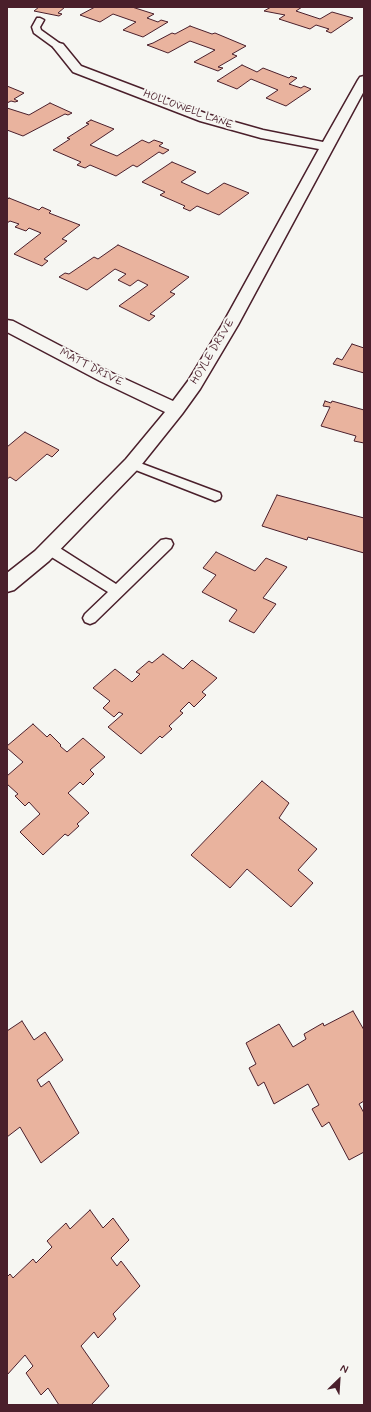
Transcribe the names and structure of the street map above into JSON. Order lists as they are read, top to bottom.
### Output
{
  "streets": {
    "street": ["HOLLOWELL LANE", "HOYLE DRIVE", "MATT DRIVE"]
  },
  "crossings": [
    ["HOLLOWELL LANE", "HOYLE DRIVE"],
    ["HOYLE DRIVE", "MATT DRIVE"]
  ],
  "north": "top right"
}
